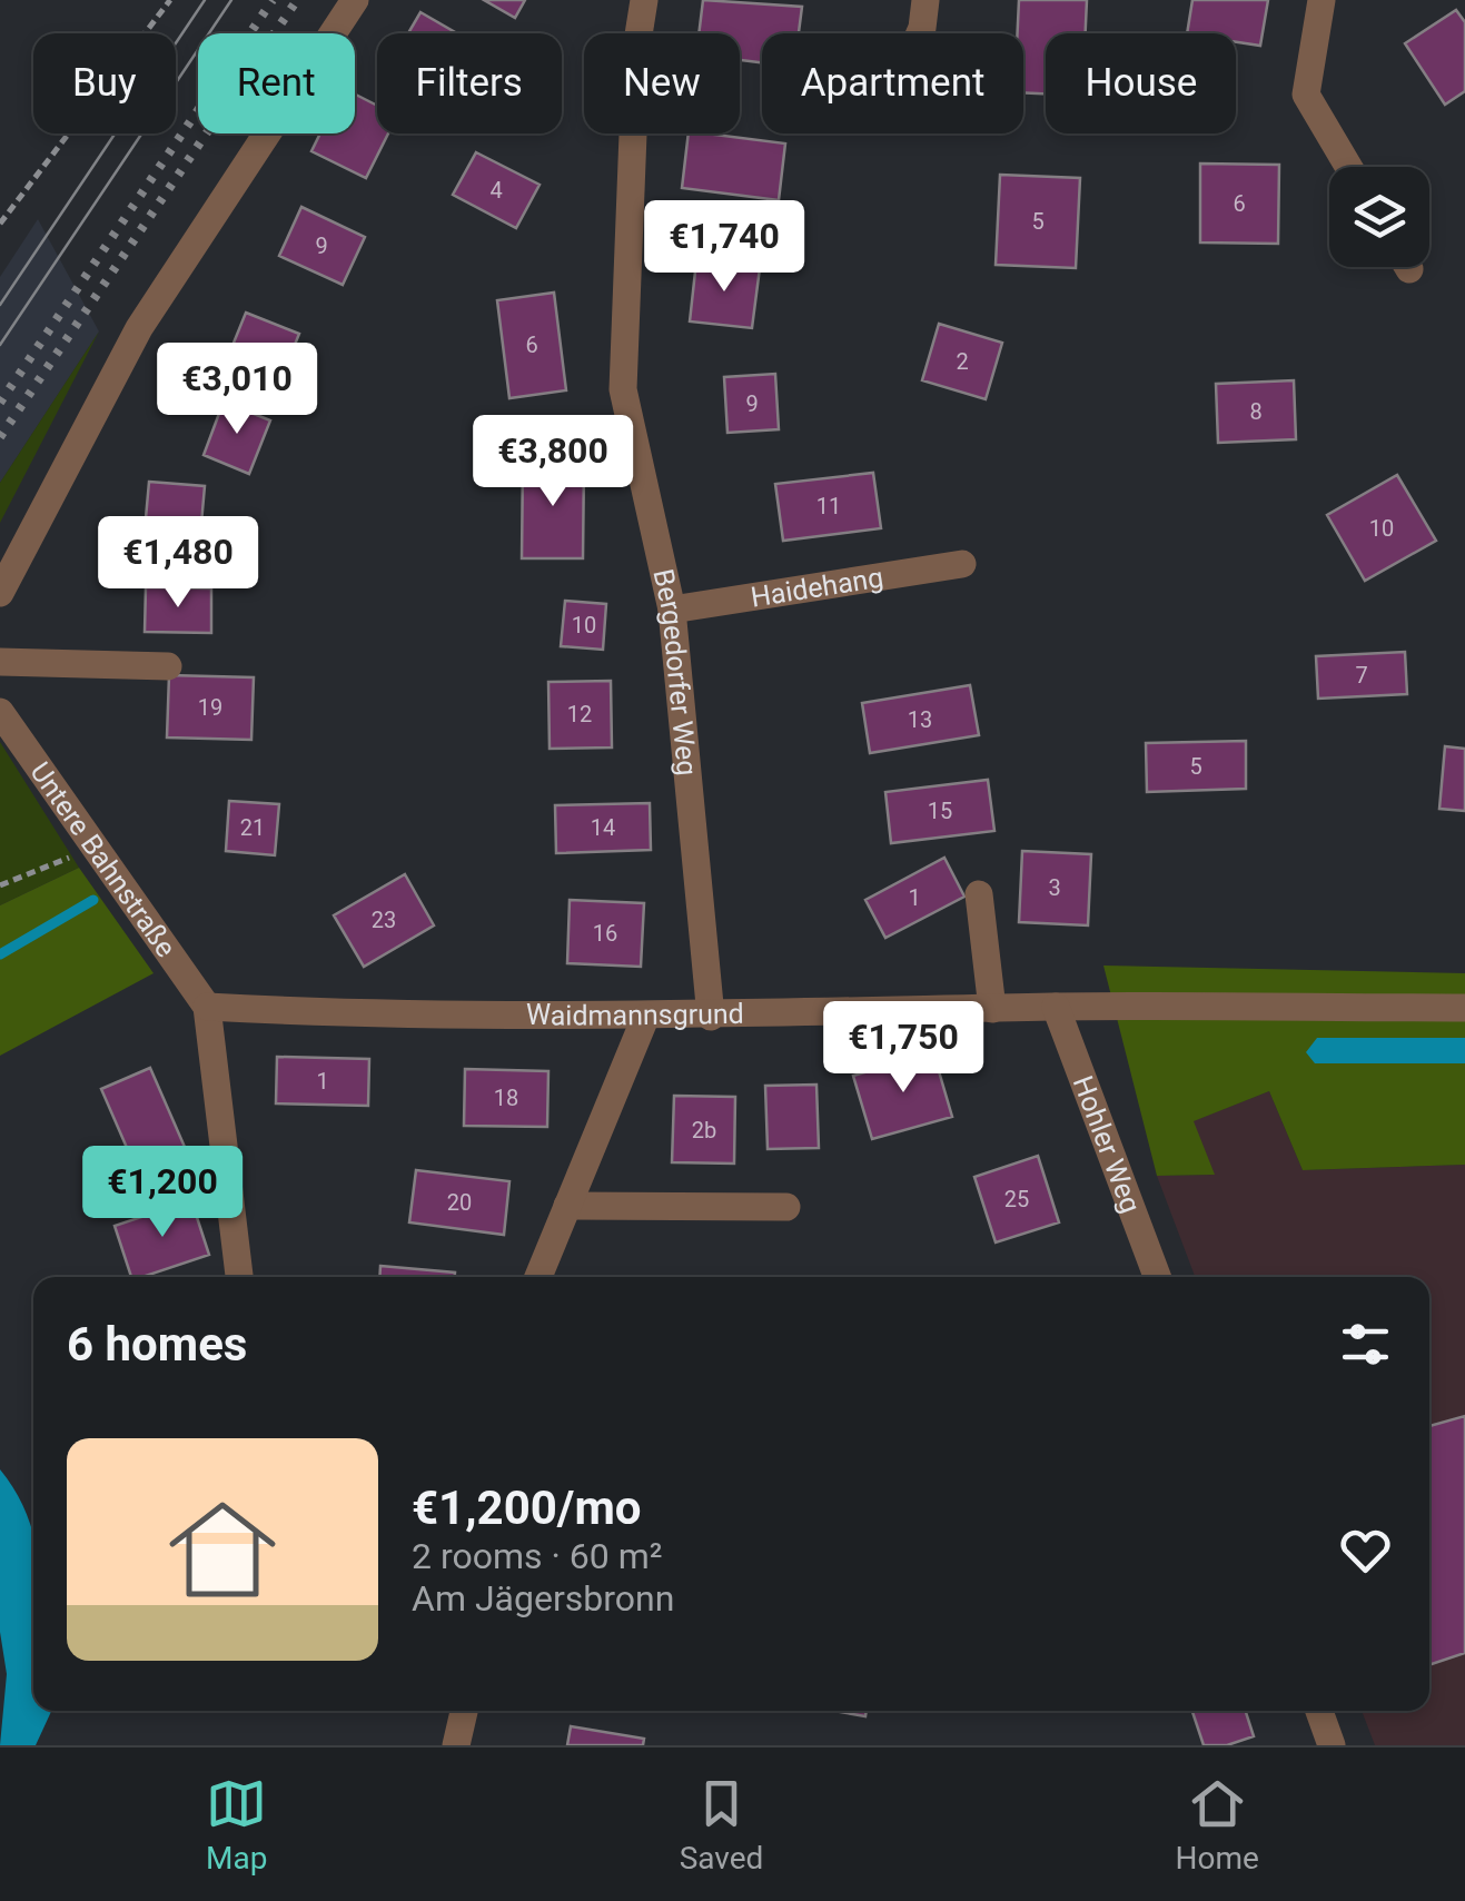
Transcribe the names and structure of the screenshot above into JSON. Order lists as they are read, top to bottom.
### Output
{
  "streets": {
    "street": [
      "Haidehang",
      "Bergedorfer Weg",
      "Untere Bahnstraße",
      "Waidmannsgrund",
      "Hohler Weg"
    ]
  },
  "crossings": [
    ["Haidehang", "Bergedorfer Weg"],
    ["Bergedorfer Weg", "Waidmannsgrund"],
    ["Untere Bahnstraße", "Waidmannsgrund"],
    ["Waidmannsgrund", "Hohler Weg"]
  ],
  "house_numbers": [
    "4",
    "6",
    "5",
    "9",
    "6",
    "2",
    "9",
    "8",
    "11",
    "10",
    "10",
    "7",
    "19",
    "12",
    "13",
    "5",
    "15",
    "21",
    "14",
    "3",
    "1",
    "23",
    "16",
    "1",
    "18",
    "2b",
    "25",
    "20"
  ],
  "page": {
    "chip": [
      "Buy",
      "Rent",
      "Filters",
      "New",
      "Apartment",
      "House"
    ],
    "price": [
      "€1,740",
      "€3,010",
      "€3,800",
      "€1,480",
      "€1,750",
      "€1,200"
    ],
    "heading": "6 homes",
    "list": [
      {
        "name": "€1,200/mo",
        "note": "2 rooms · 60 m² · Am Jägersbronn"
      }
    ],
    "tabs": ["Map", "Saved", "Home"]
  }
}
